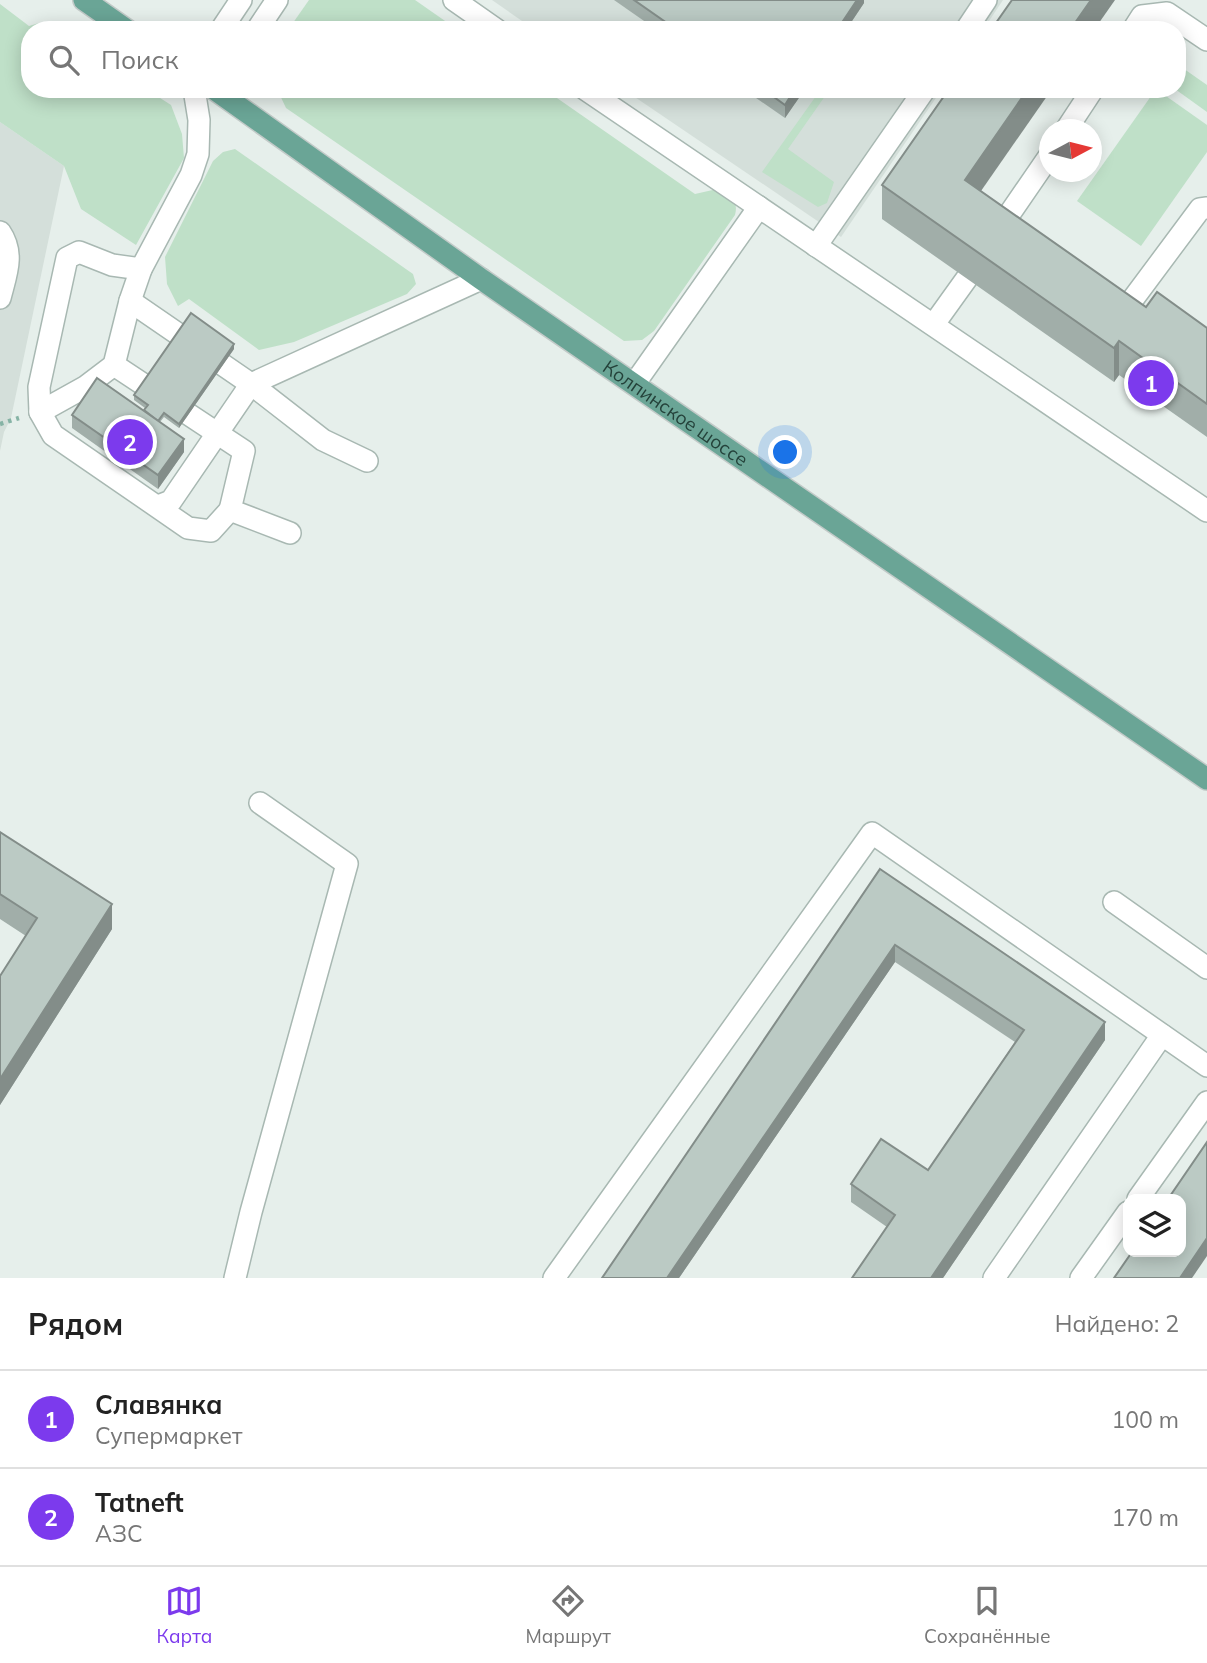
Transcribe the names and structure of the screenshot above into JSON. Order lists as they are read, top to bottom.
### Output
{
  "streets": {
    "main road": ["Колпинское шоссе"]
  },
  "north": "right",
  "page": {
    "search": "Поиск",
    "pins": ["1", "2"],
    "heading": ["Рядом", "Найдено: 2"],
    "list": [
      {
        "mark": "1",
        "name": "Славянка",
        "note": "Супермаркет",
        "value": "100 m"
      },
      {
        "mark": "2",
        "name": "Tatneft",
        "note": "АЗС",
        "value": "170 m"
      }
    ],
    "nav": ["Карта", "Маршрут", "Сохранённые"]
  }
}
